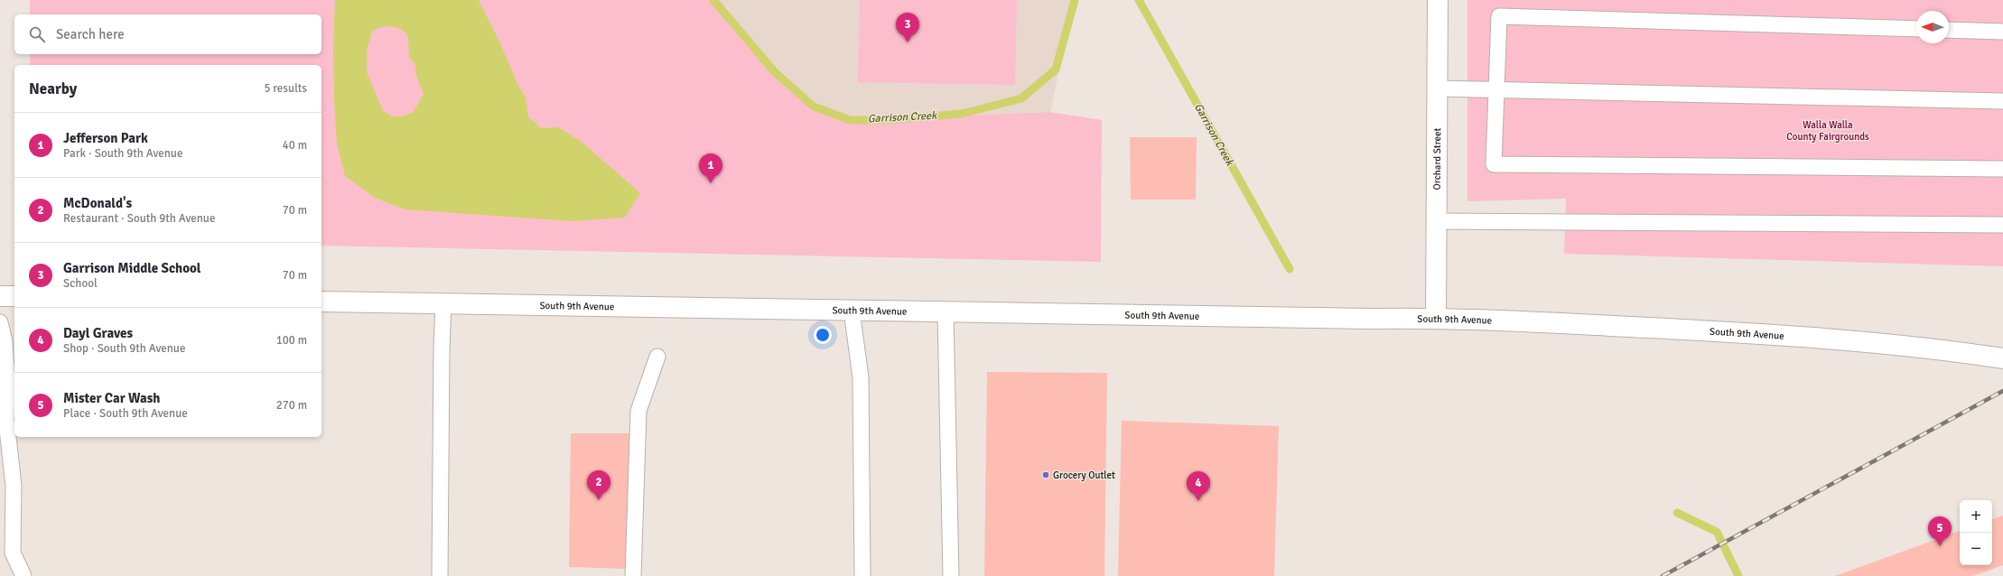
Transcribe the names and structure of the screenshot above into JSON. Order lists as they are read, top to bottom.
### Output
{
  "streets": {
    "main road": ["Orchard Street", "South 9th Avenue"]
  },
  "crossings": [
    ["Orchard Street", "South 9th Avenue"]
  ],
  "water": ["Garrison Creek"],
  "parks": ["Walla Walla County Fairgrounds"],
  "places": ["Grocery Outlet"],
  "north": "left",
  "page": {
    "pins": [
      "3",
      "1",
      "2",
      "4",
      "5"
    ],
    "search": "Search here",
    "heading": ["Nearby", "5 results"],
    "list": [
      {
        "mark": "1",
        "name": "Jefferson Park",
        "note": "Park · South 9th Avenue",
        "value": "40 m"
      },
      {
        "mark": "2",
        "name": "McDonald's",
        "note": "Restaurant · South 9th Avenue",
        "value": "70 m"
      },
      {
        "mark": "3",
        "name": "Garrison Middle School",
        "note": "School",
        "value": "70 m"
      },
      {
        "mark": "4",
        "name": "Dayl Graves",
        "note": "Shop · South 9th Avenue",
        "value": "100 m"
      },
      {
        "mark": "5",
        "name": "Mister Car Wash",
        "note": "Place · South 9th Avenue",
        "value": "270 m"
      }
    ],
    "map_buttons": ["+", "−"]
  }
}
